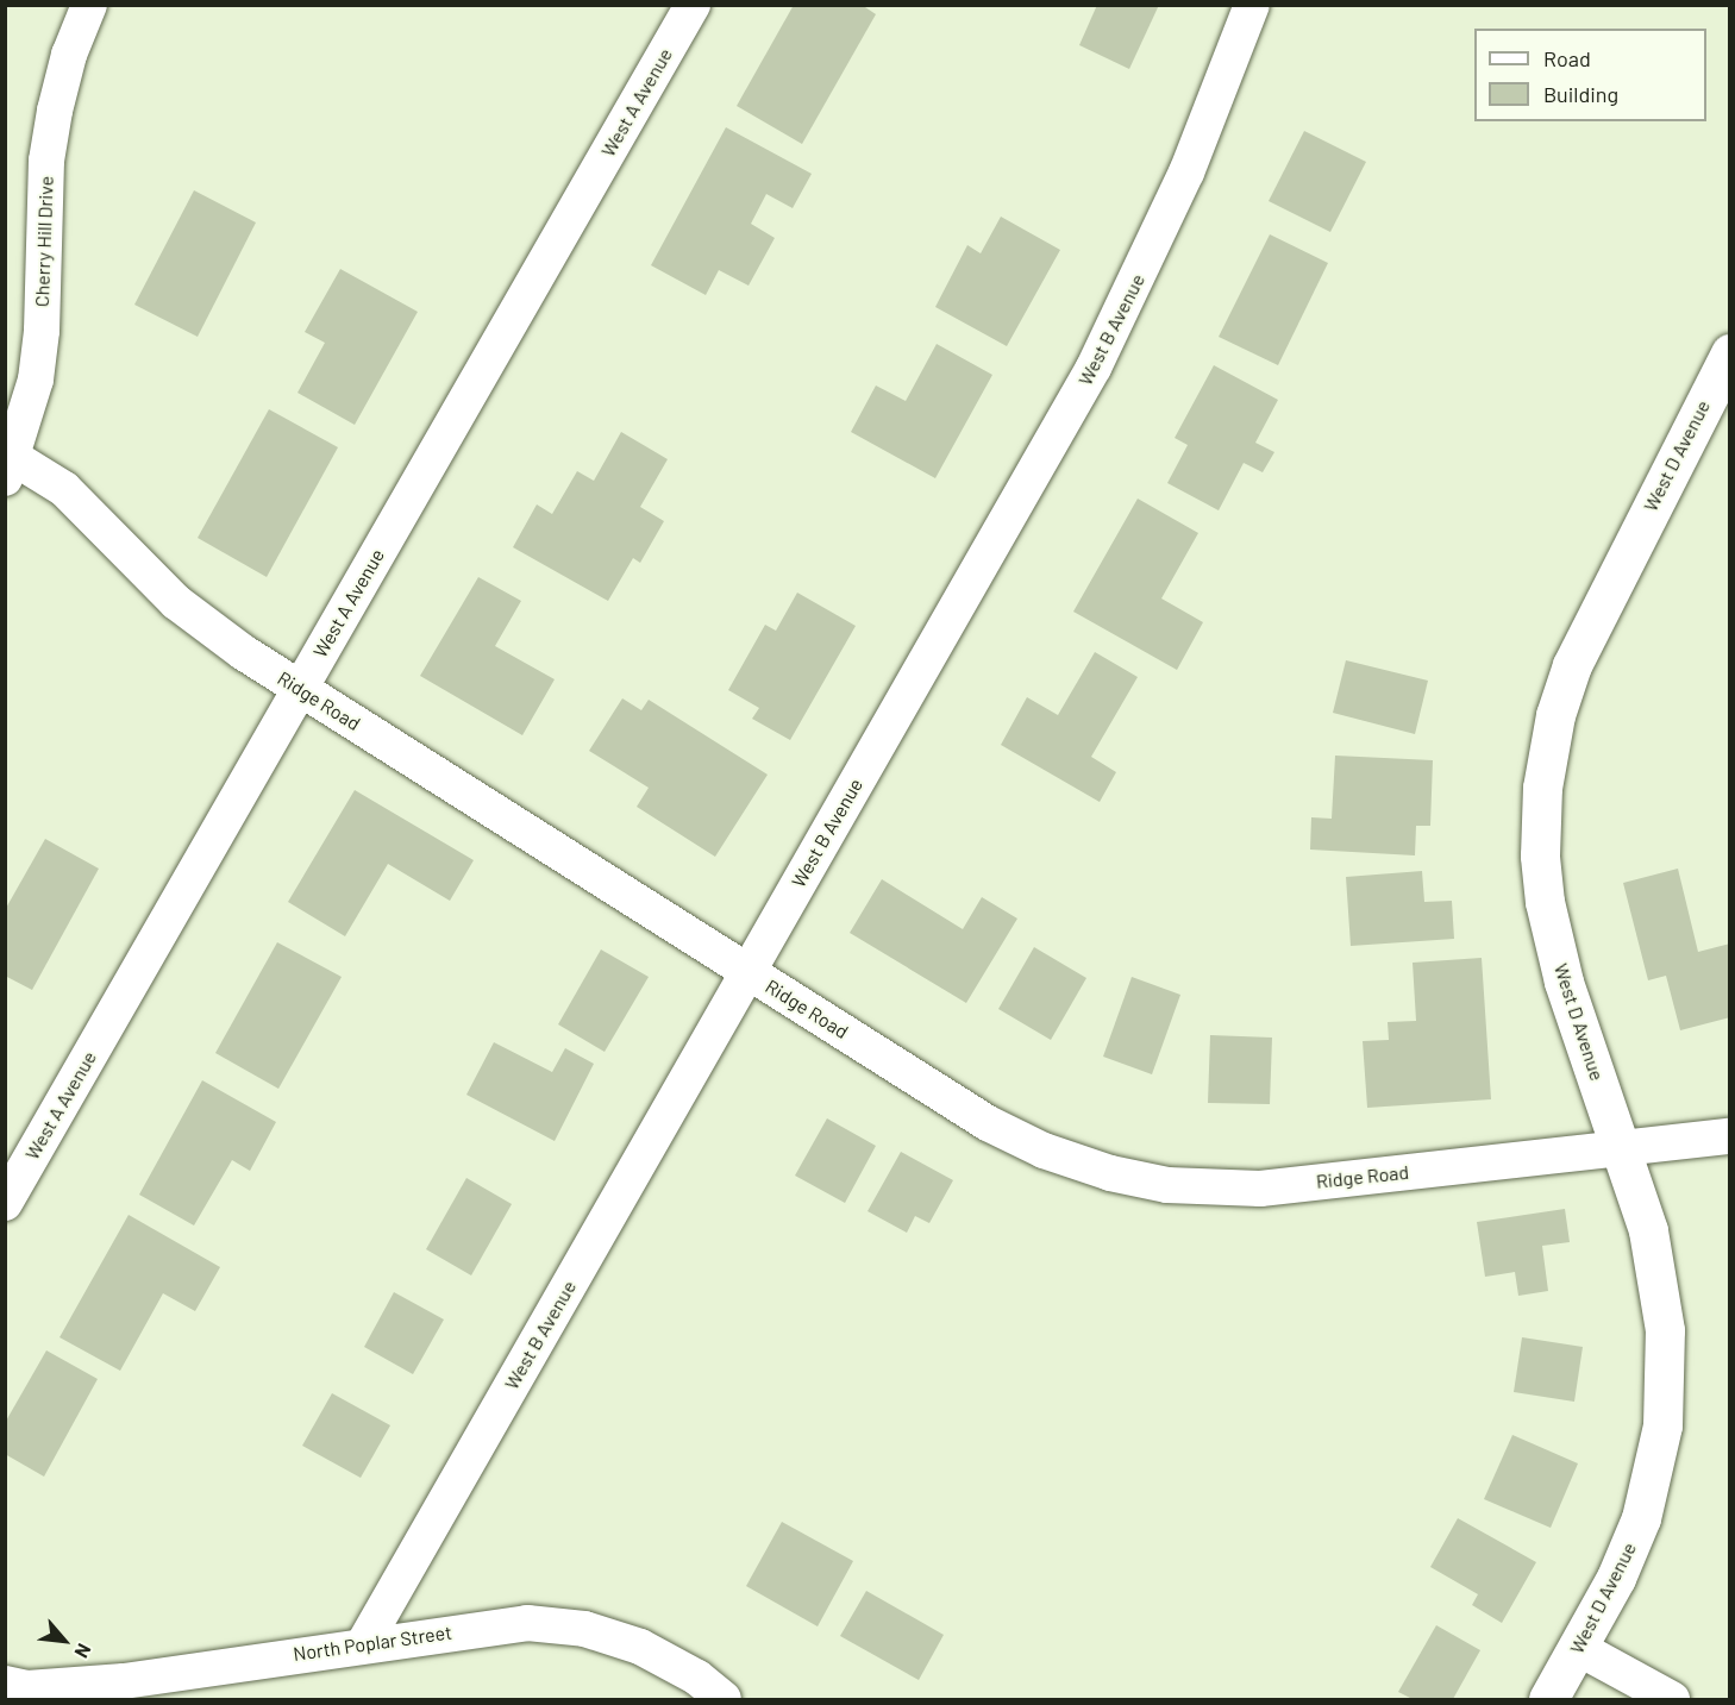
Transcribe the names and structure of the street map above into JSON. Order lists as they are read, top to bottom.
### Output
{
  "streets": {
    "street": [
      "West A Avenue",
      "Cherry Hill Drive",
      "West B Avenue",
      "West D Avenue",
      "Ridge Road",
      "North Poplar Street"
    ]
  },
  "crossings": [
    ["West A Avenue", "Ridge Road"],
    ["Cherry Hill Drive", "Ridge Road"],
    ["West B Avenue", "Ridge Road"],
    ["West B Avenue", "North Poplar Street"],
    ["West D Avenue", "Ridge Road"]
  ],
  "legend": ["Road", "Building"],
  "north": "bottom right"
}
